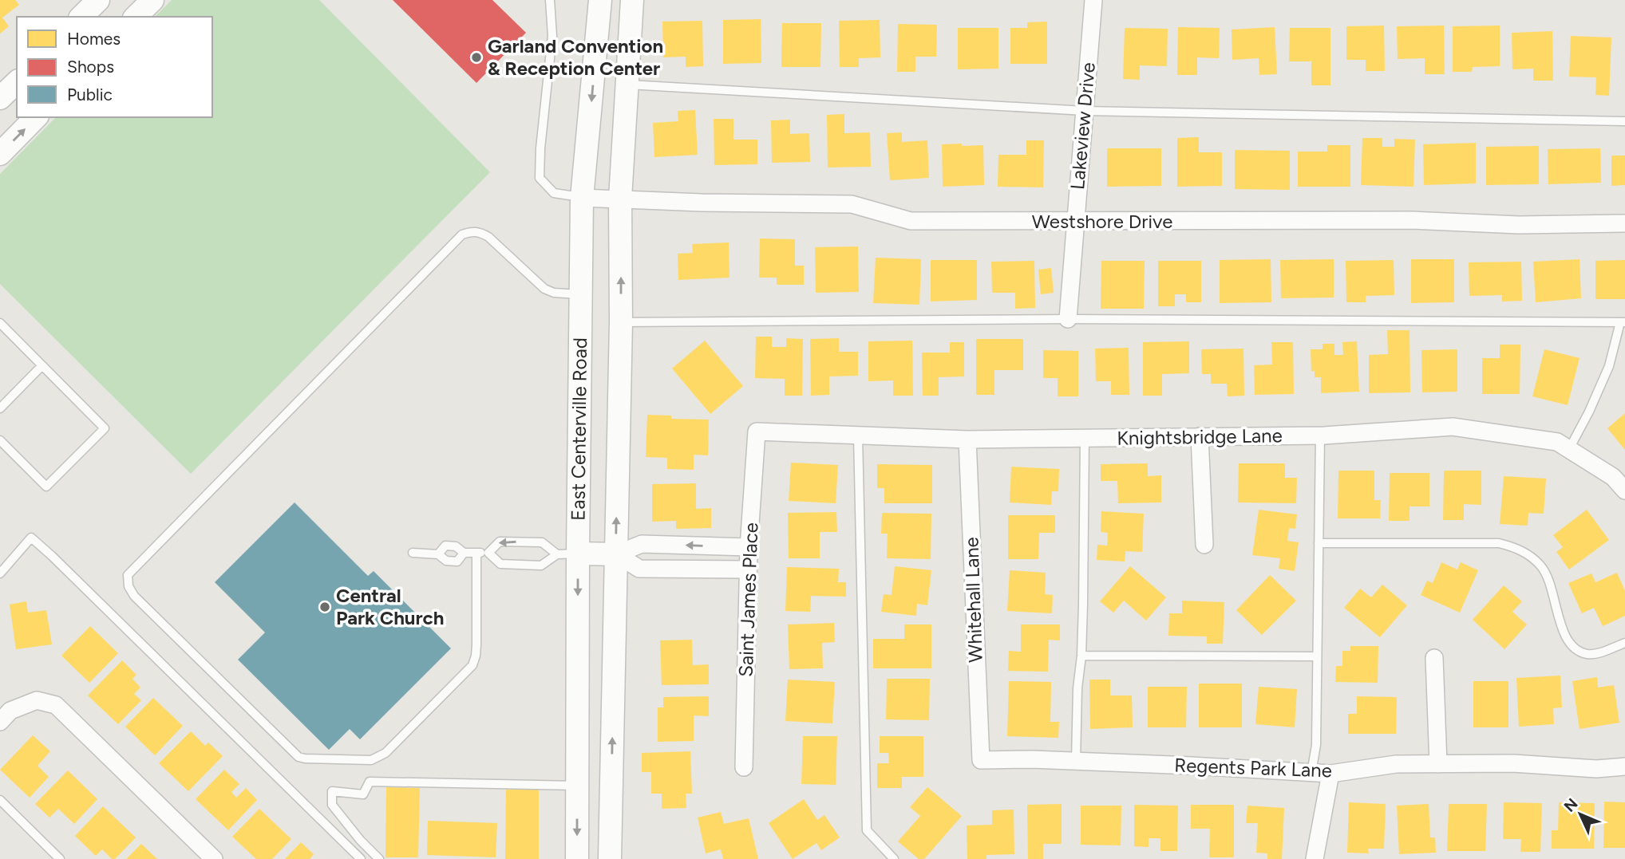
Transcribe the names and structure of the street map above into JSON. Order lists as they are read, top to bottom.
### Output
{
  "streets": {
    "main road": ["East Centerville Road"],
    "street": [
      "Lakeview Drive",
      "Westshore Drive",
      "Knightsbridge Lane",
      "Saint James Place",
      "Whitehall Lane",
      "Regents Park Lane"
    ]
  },
  "crossings": [
    ["Lakeview Drive", "Westshore Drive"],
    ["Westshore Drive", "East Centerville Road"],
    ["Knightsbridge Lane", "Saint James Place"],
    ["Knightsbridge Lane", "Whitehall Lane"],
    ["Whitehall Lane", "Regents Park Lane"]
  ],
  "places": ["Garland Convention & Reception Center", "Central Park Church"],
  "legend": ["Homes", "Shops", "Public"],
  "north": "top left"
}
